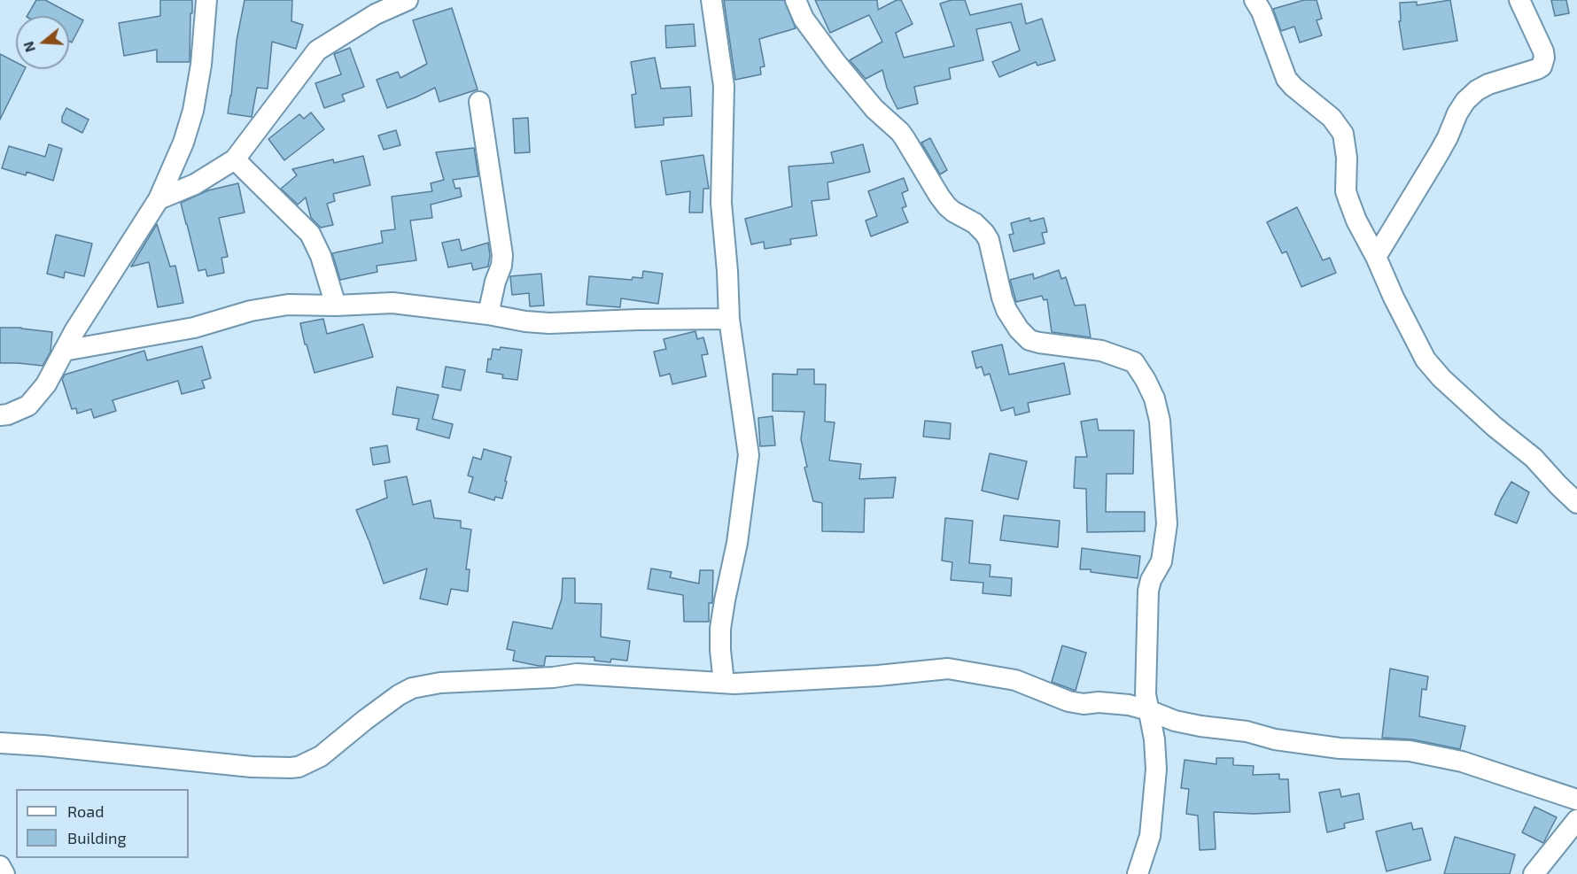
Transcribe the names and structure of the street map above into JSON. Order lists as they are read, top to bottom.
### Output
{
  "legend": ["Road", "Building"],
  "north": "left"
}
